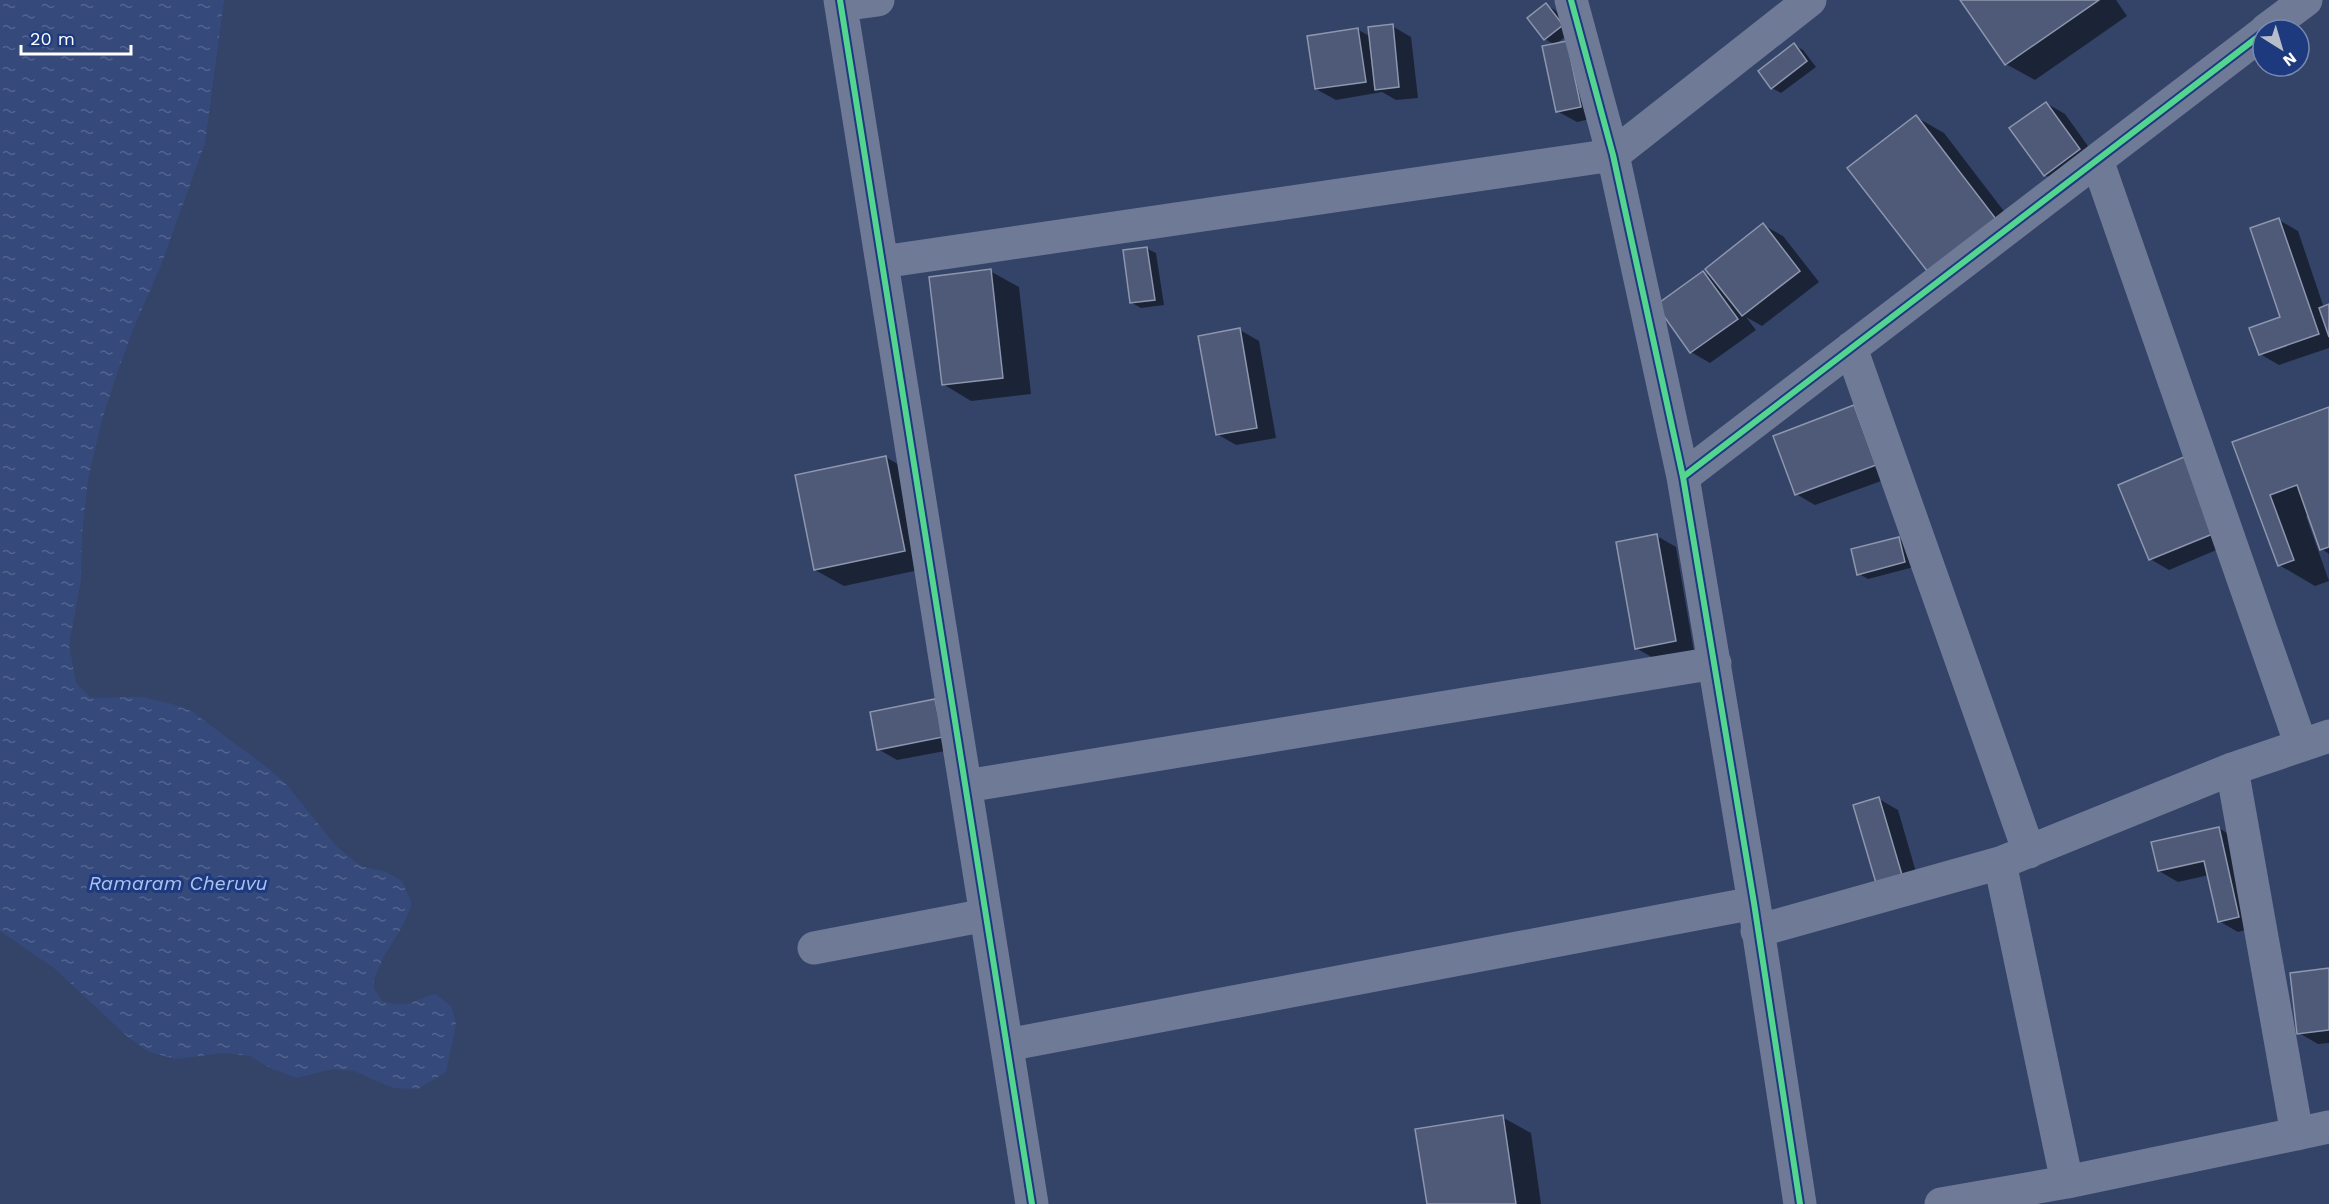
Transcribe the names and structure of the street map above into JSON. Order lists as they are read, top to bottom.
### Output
{
  "water": ["Ramaram Cheruvu"],
  "scale_bar": "20 m",
  "north": "bottom right"
}
